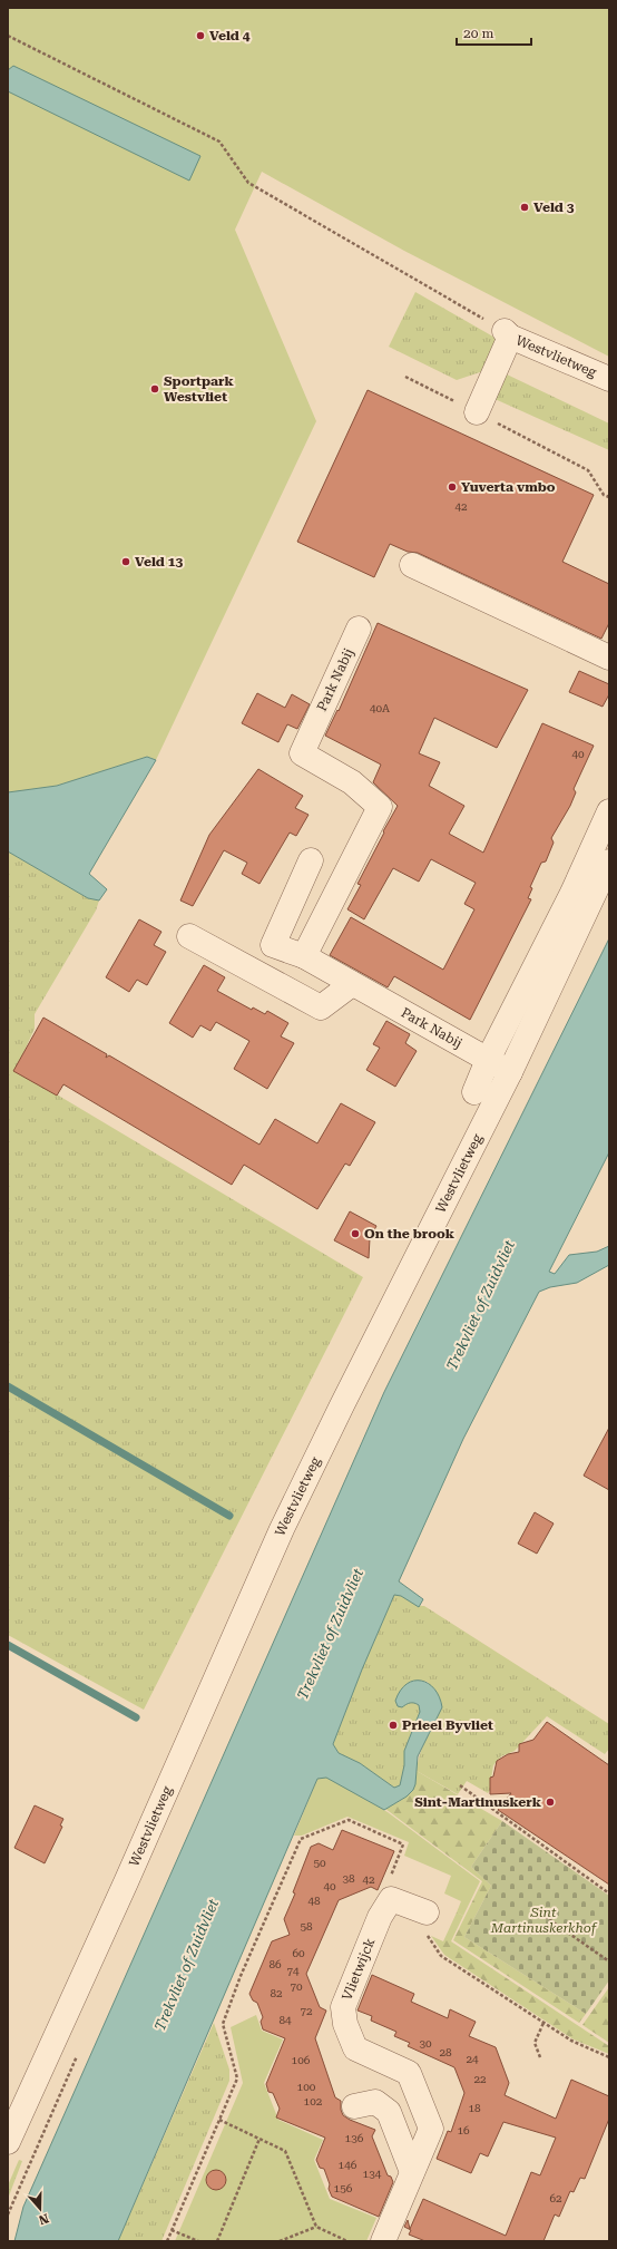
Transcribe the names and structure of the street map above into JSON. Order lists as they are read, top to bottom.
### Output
{
  "streets": {
    "street": ["Westvlietweg", "Park Nabij", "Vlietwijck"]
  },
  "crossings": [
    ["Westvlietweg", "Park Nabij"]
  ],
  "water": ["Trekvliet of Zuidvliet"],
  "parks": ["Sint Martinuskerkhof"],
  "places": [
    "Veld 4",
    "Veld 3",
    "Sportpark Westvliet",
    "Yuverta vmbo",
    "Veld 13",
    "On the brook",
    "Prieel Byvliet",
    "Sint-Martinuskerk"
  ],
  "house_numbers": [
    "42",
    "40A",
    "40",
    "50",
    "38",
    "42",
    "40",
    "48",
    "58",
    "60",
    "86",
    "74",
    "70",
    "82",
    "72",
    "84",
    "30",
    "28",
    "24",
    "106",
    "22",
    "100",
    "102",
    "18",
    "16",
    "136",
    "146",
    "134",
    "156",
    "62"
  ],
  "scale_bar": "20 m",
  "north": "bottom"
}
